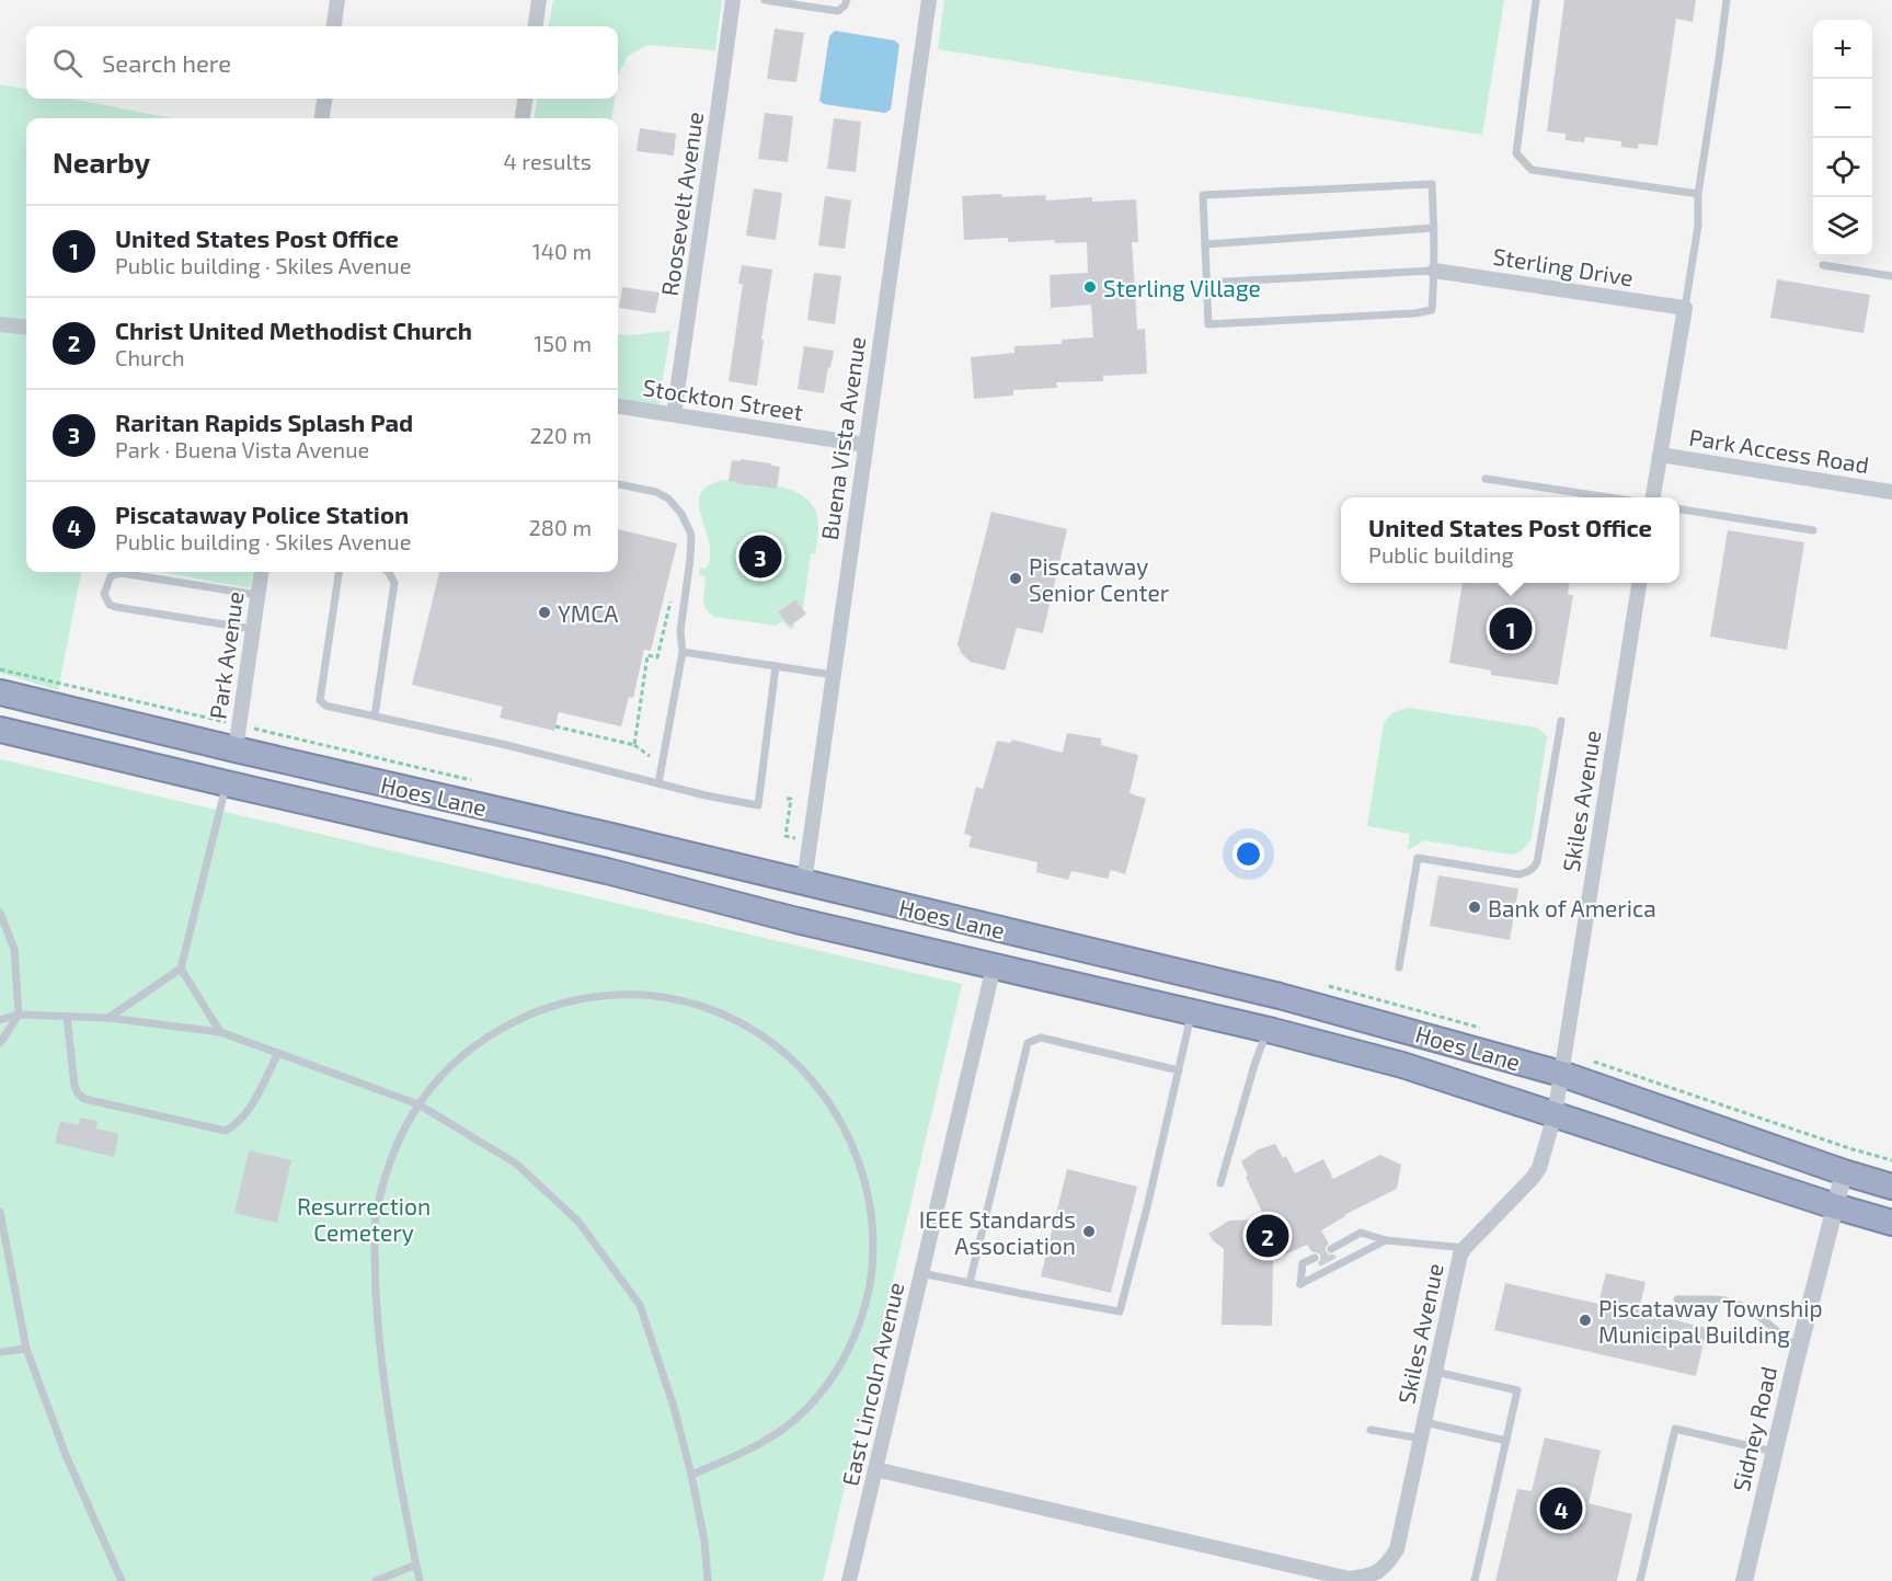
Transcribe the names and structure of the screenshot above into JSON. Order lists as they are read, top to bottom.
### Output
{
  "streets": {
    "highway": ["Hoes Lane"],
    "street": [
      "Roosevelt Avenue",
      "Sterling Drive",
      "Stockton Street",
      "Buena Vista Avenue",
      "Park Access Road",
      "Park Avenue",
      "Skiles Avenue",
      "East Lincoln Avenue",
      "Sidney Road"
    ]
  },
  "crossings": [
    ["Roosevelt Avenue", "Stockton Street"],
    ["Stockton Street", "Buena Vista Avenue"],
    ["Buena Vista Avenue", "Hoes Lane"],
    ["Park Avenue", "Hoes Lane"],
    ["Hoes Lane", "Skiles Avenue"],
    ["Hoes Lane", "East Lincoln Avenue"],
    ["Hoes Lane", "Sidney Road"],
    ["Skiles Avenue", "East Lincoln Avenue"]
  ],
  "parks": ["Resurrection Cemetery"],
  "places": [
    "Sterling Village",
    "Piscataway Senior Center",
    "YMCA",
    "Bank of America",
    "IEEE Standards Association",
    "Piscataway Township Municipal Building"
  ],
  "page": {
    "map_buttons": ["+", "−"],
    "search": "Search here",
    "heading": ["Nearby", "4 results"],
    "list": [
      {
        "mark": "1",
        "name": "United States Post Office",
        "note": "Public building · Skiles Avenue",
        "value": "140 m"
      },
      {
        "mark": "2",
        "name": "Christ United Methodist Church",
        "note": "Church",
        "value": "150 m"
      },
      {
        "mark": "3",
        "name": "Raritan Rapids Splash Pad",
        "note": "Park · Buena Vista Avenue",
        "value": "220 m"
      },
      {
        "mark": "4",
        "name": "Piscataway Police Station",
        "note": "Public building · Skiles Avenue",
        "value": "280 m"
      }
    ],
    "popup": ["United States Post Office", "Public building"],
    "pins": [
      "3",
      "1",
      "2",
      "4"
    ]
  }
}
